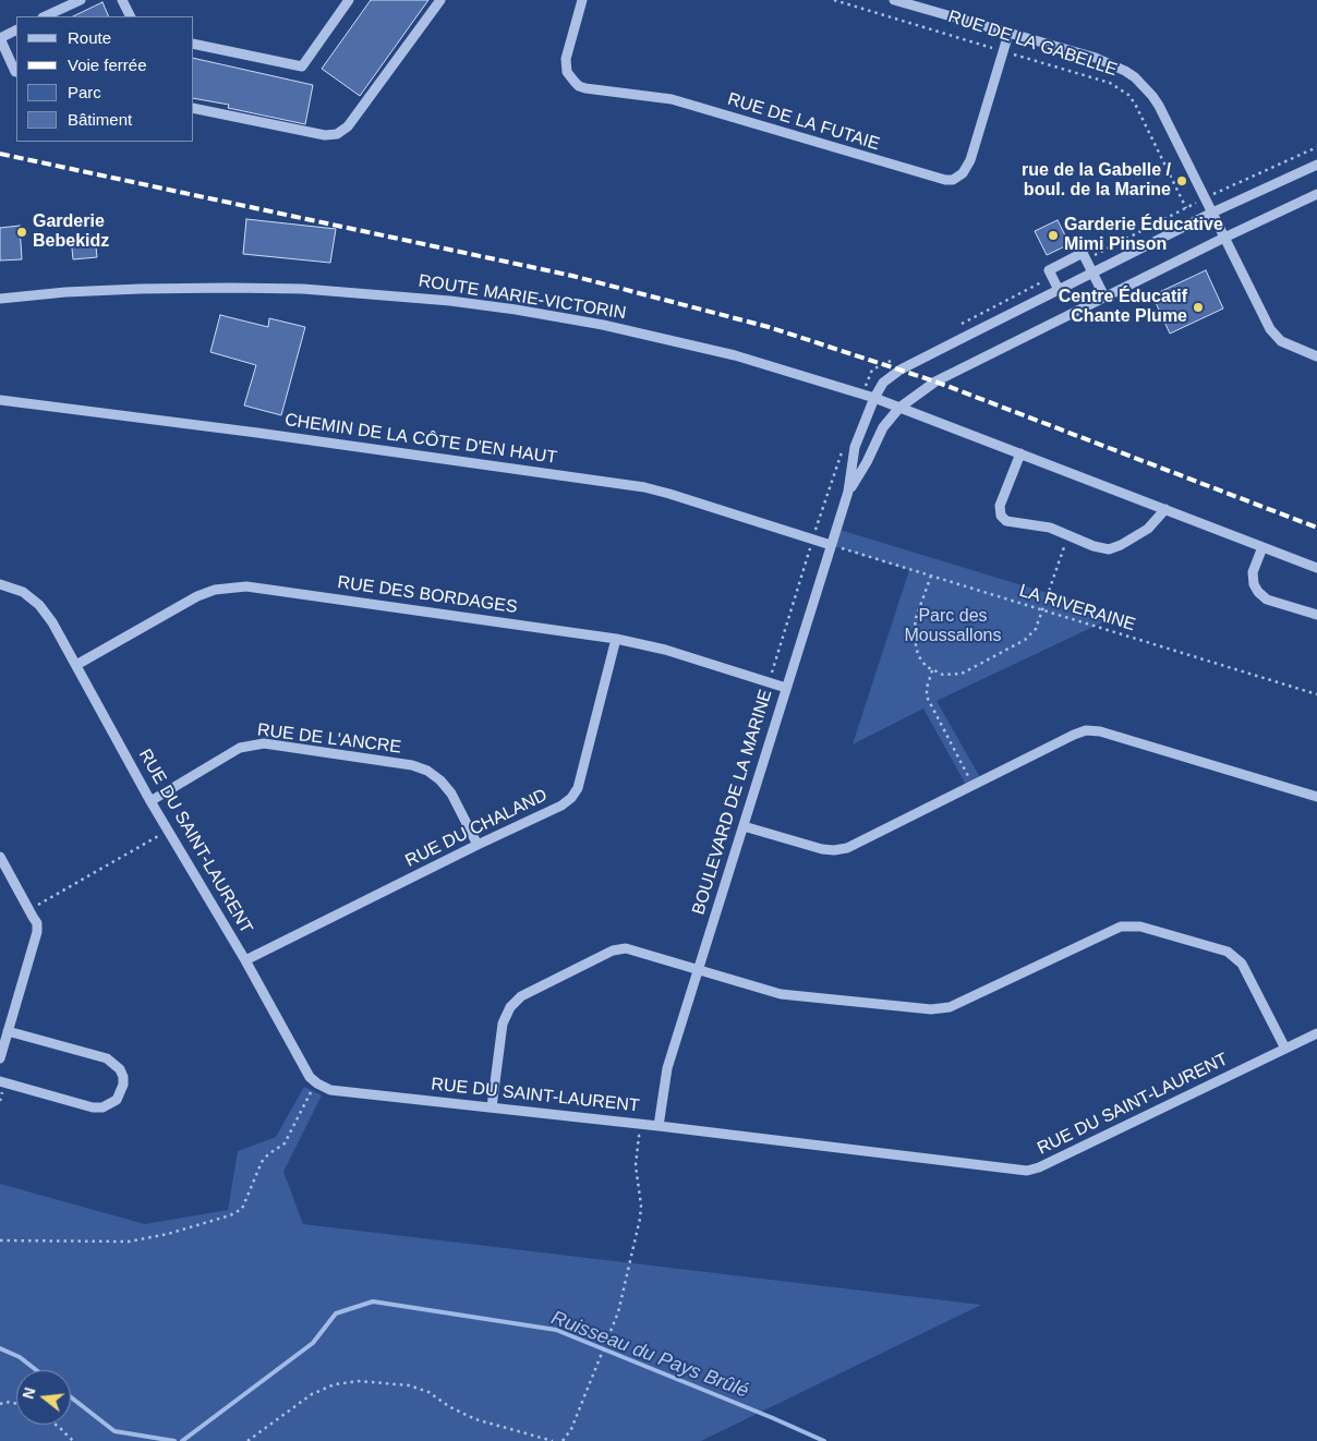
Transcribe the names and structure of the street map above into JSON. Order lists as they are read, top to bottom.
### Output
{
  "streets": {
    "street": [
      "RUE DE LA GABELLE",
      "RUE DE LA FUTAIE",
      "ROUTE MARIE-VICTORIN",
      "CHEMIN DE LA CÔTE D'EN HAUT",
      "RUE DES BORDAGES",
      "RUE DE L'ANCRE",
      "BOULEVARD DE LA MARINE",
      "RUE DU CHALAND",
      "RUE DU SAINT-LAURENT"
    ],
    "path": ["LA RIVERAINE"]
  },
  "crossings": [
    ["RUE DE LA GABELLE", "RUE DE LA FUTAIE"],
    ["RUE DE LA GABELLE", "BOULEVARD DE LA MARINE"],
    ["ROUTE MARIE-VICTORIN", "BOULEVARD DE LA MARINE"],
    ["CHEMIN DE LA CÔTE D'EN HAUT", "LA RIVERAINE"],
    ["CHEMIN DE LA CÔTE D'EN HAUT", "BOULEVARD DE LA MARINE"],
    ["RUE DES BORDAGES", "BOULEVARD DE LA MARINE"],
    ["RUE DES BORDAGES", "RUE DU CHALAND"],
    ["RUE DES BORDAGES", "RUE DU SAINT-LAURENT"],
    ["LA RIVERAINE", "BOULEVARD DE LA MARINE"],
    ["RUE DE L'ANCRE", "RUE DU CHALAND"],
    ["RUE DE L'ANCRE", "RUE DU SAINT-LAURENT"],
    ["BOULEVARD DE LA MARINE", "RUE DU SAINT-LAURENT"],
    ["RUE DU CHALAND", "RUE DU SAINT-LAURENT"]
  ],
  "water": ["Ruisseau du Pays Brûlé"],
  "parks": ["Parc des Moussallons"],
  "places": [
    "rue de la Gabelle / boul. de la Marine",
    "Garderie Bebekidz",
    "Garderie Éducative Mimi Pinson",
    "Centre Éducatif Chante Plume"
  ],
  "legend": [
    "Route",
    "Voie ferrée",
    "Parc",
    "Bâtiment"
  ],
  "north": "left"
}
